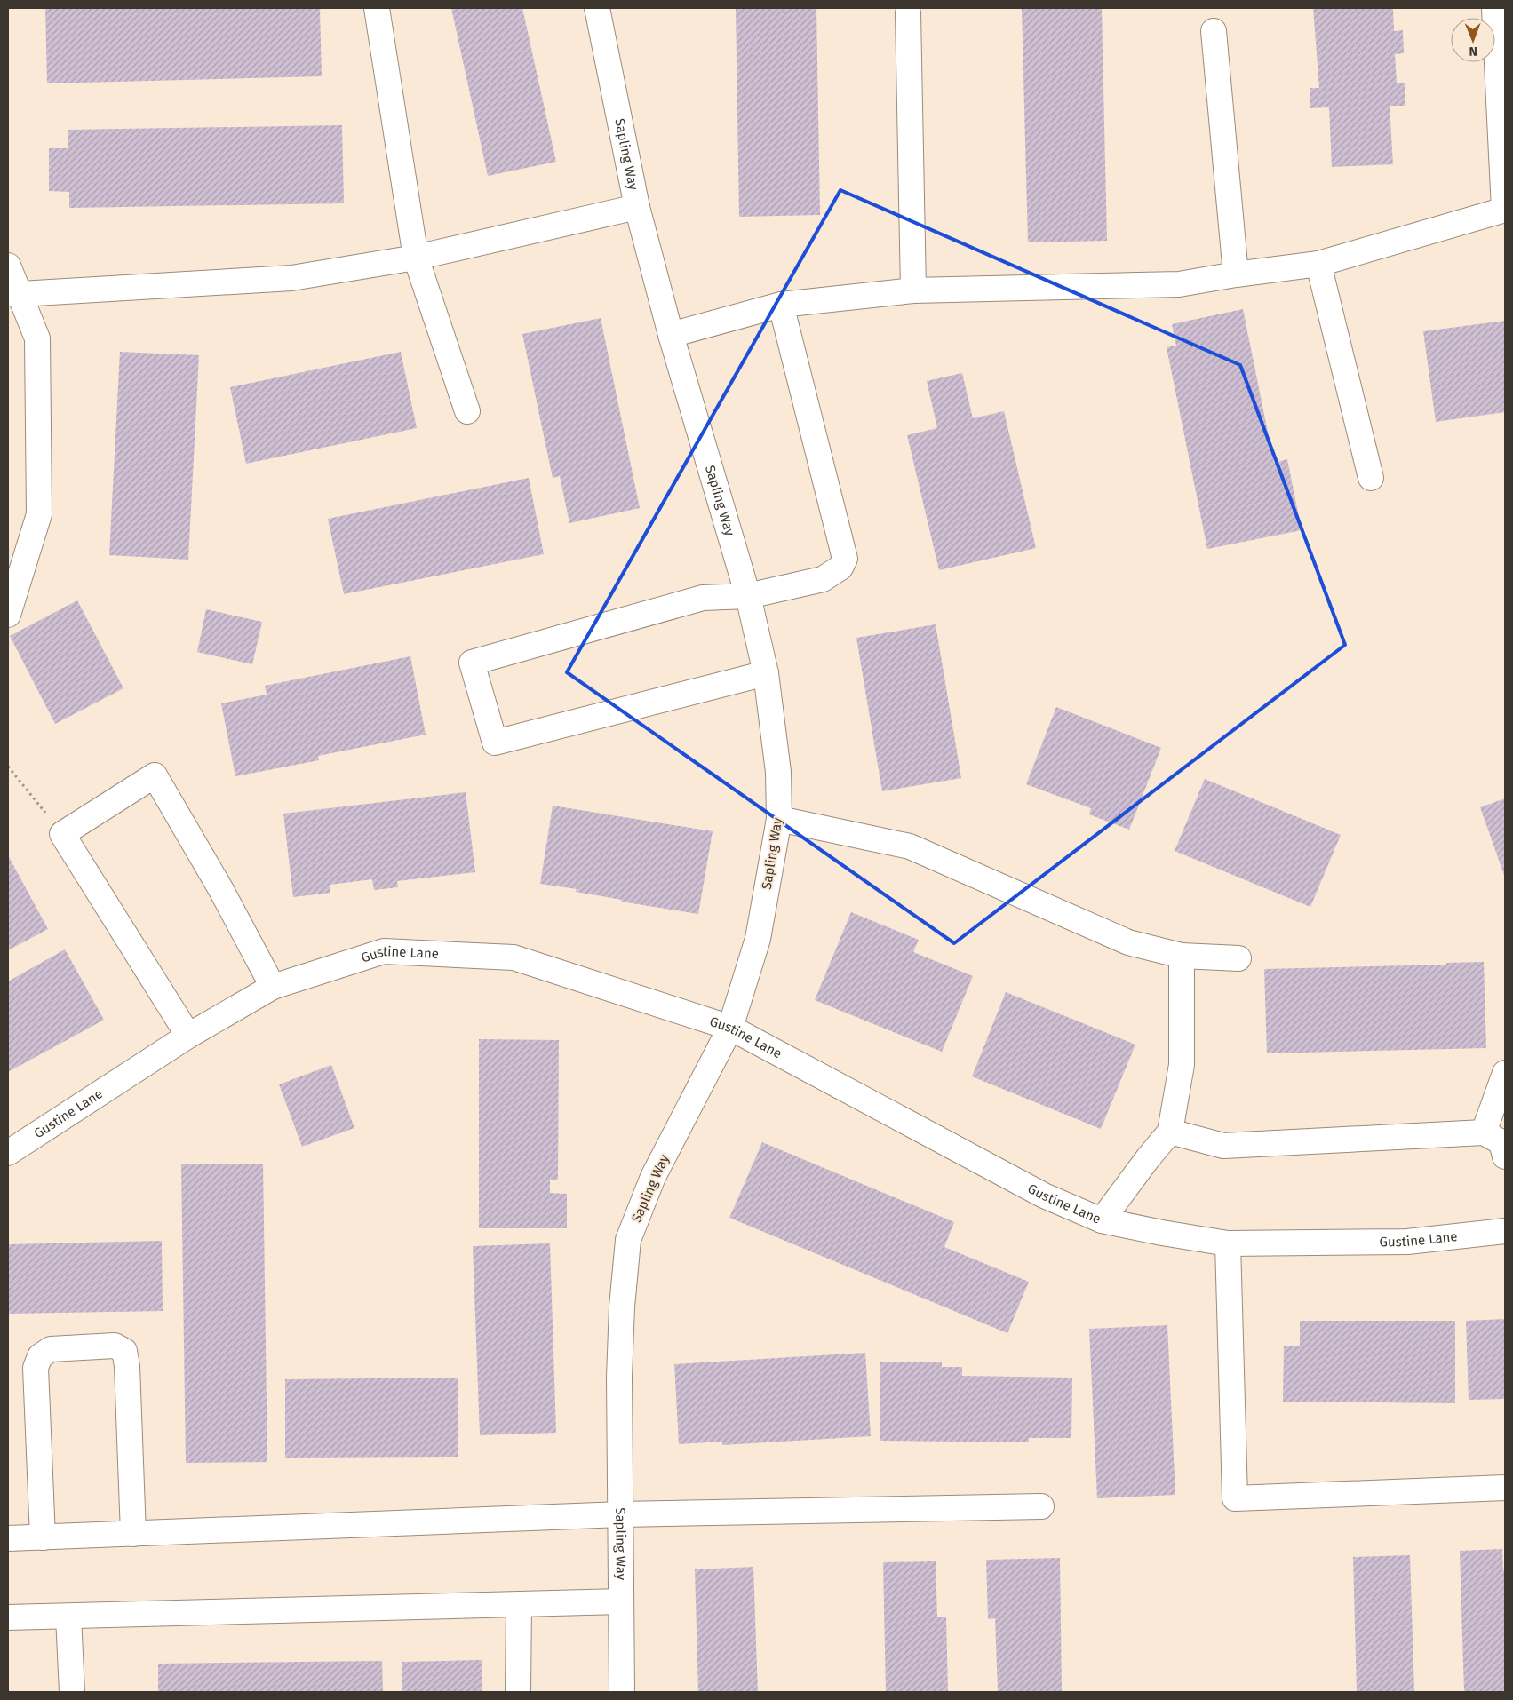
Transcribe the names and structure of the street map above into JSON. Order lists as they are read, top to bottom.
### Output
{
  "streets": {
    "street": ["Sapling Way", "Gustine Lane"]
  },
  "crossings": [
    ["Sapling Way", "Gustine Lane"]
  ],
  "north": "bottom"
}
